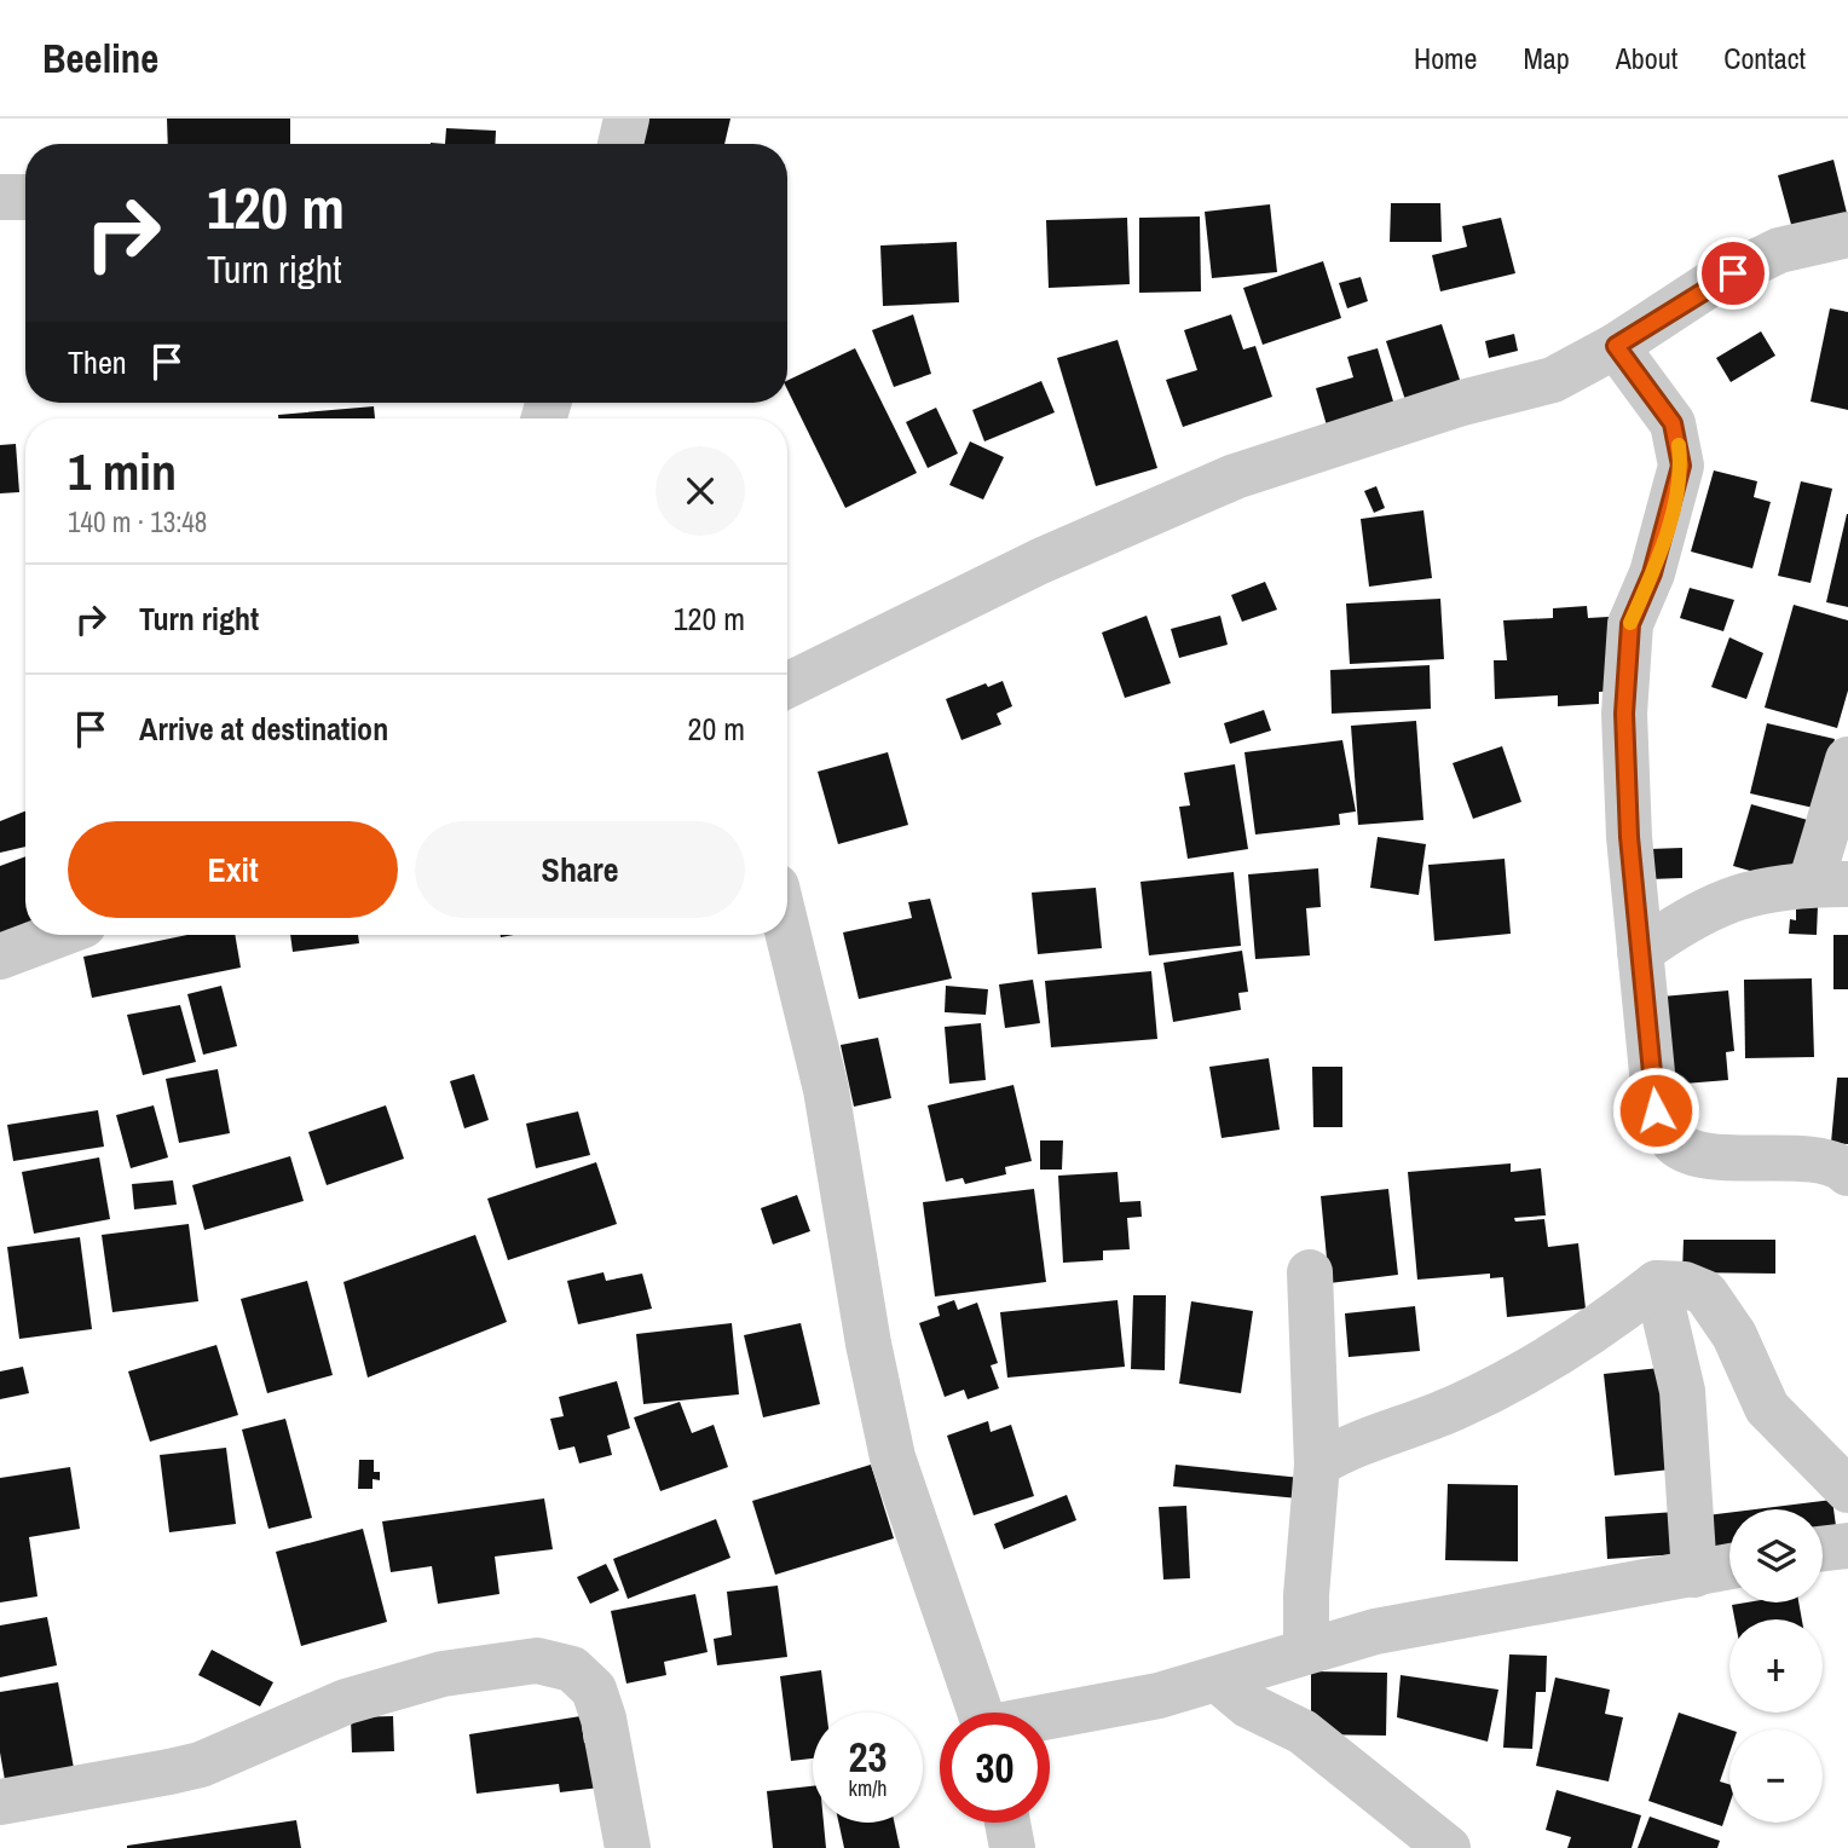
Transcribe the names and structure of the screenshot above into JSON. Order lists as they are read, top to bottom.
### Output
{
  "page": {
    "header": "Beeline",
    "nav": [
      "Home",
      "Map",
      "About",
      "Contact"
    ],
    "turn": ["120 m", "Turn right"],
    "then": "Then",
    "heading": ["1 min", "140 m · 13:48"],
    "list": [
      {
        "name": "Turn right",
        "value": "120 m"
      },
      {
        "name": "Arrive at destination",
        "value": "20 m"
      }
    ],
    "buttons": ["Exit", "Share"],
    "map_buttons": ["+", "−"],
    "speed": "23 km/h",
    "limit": "30"
  }
}
